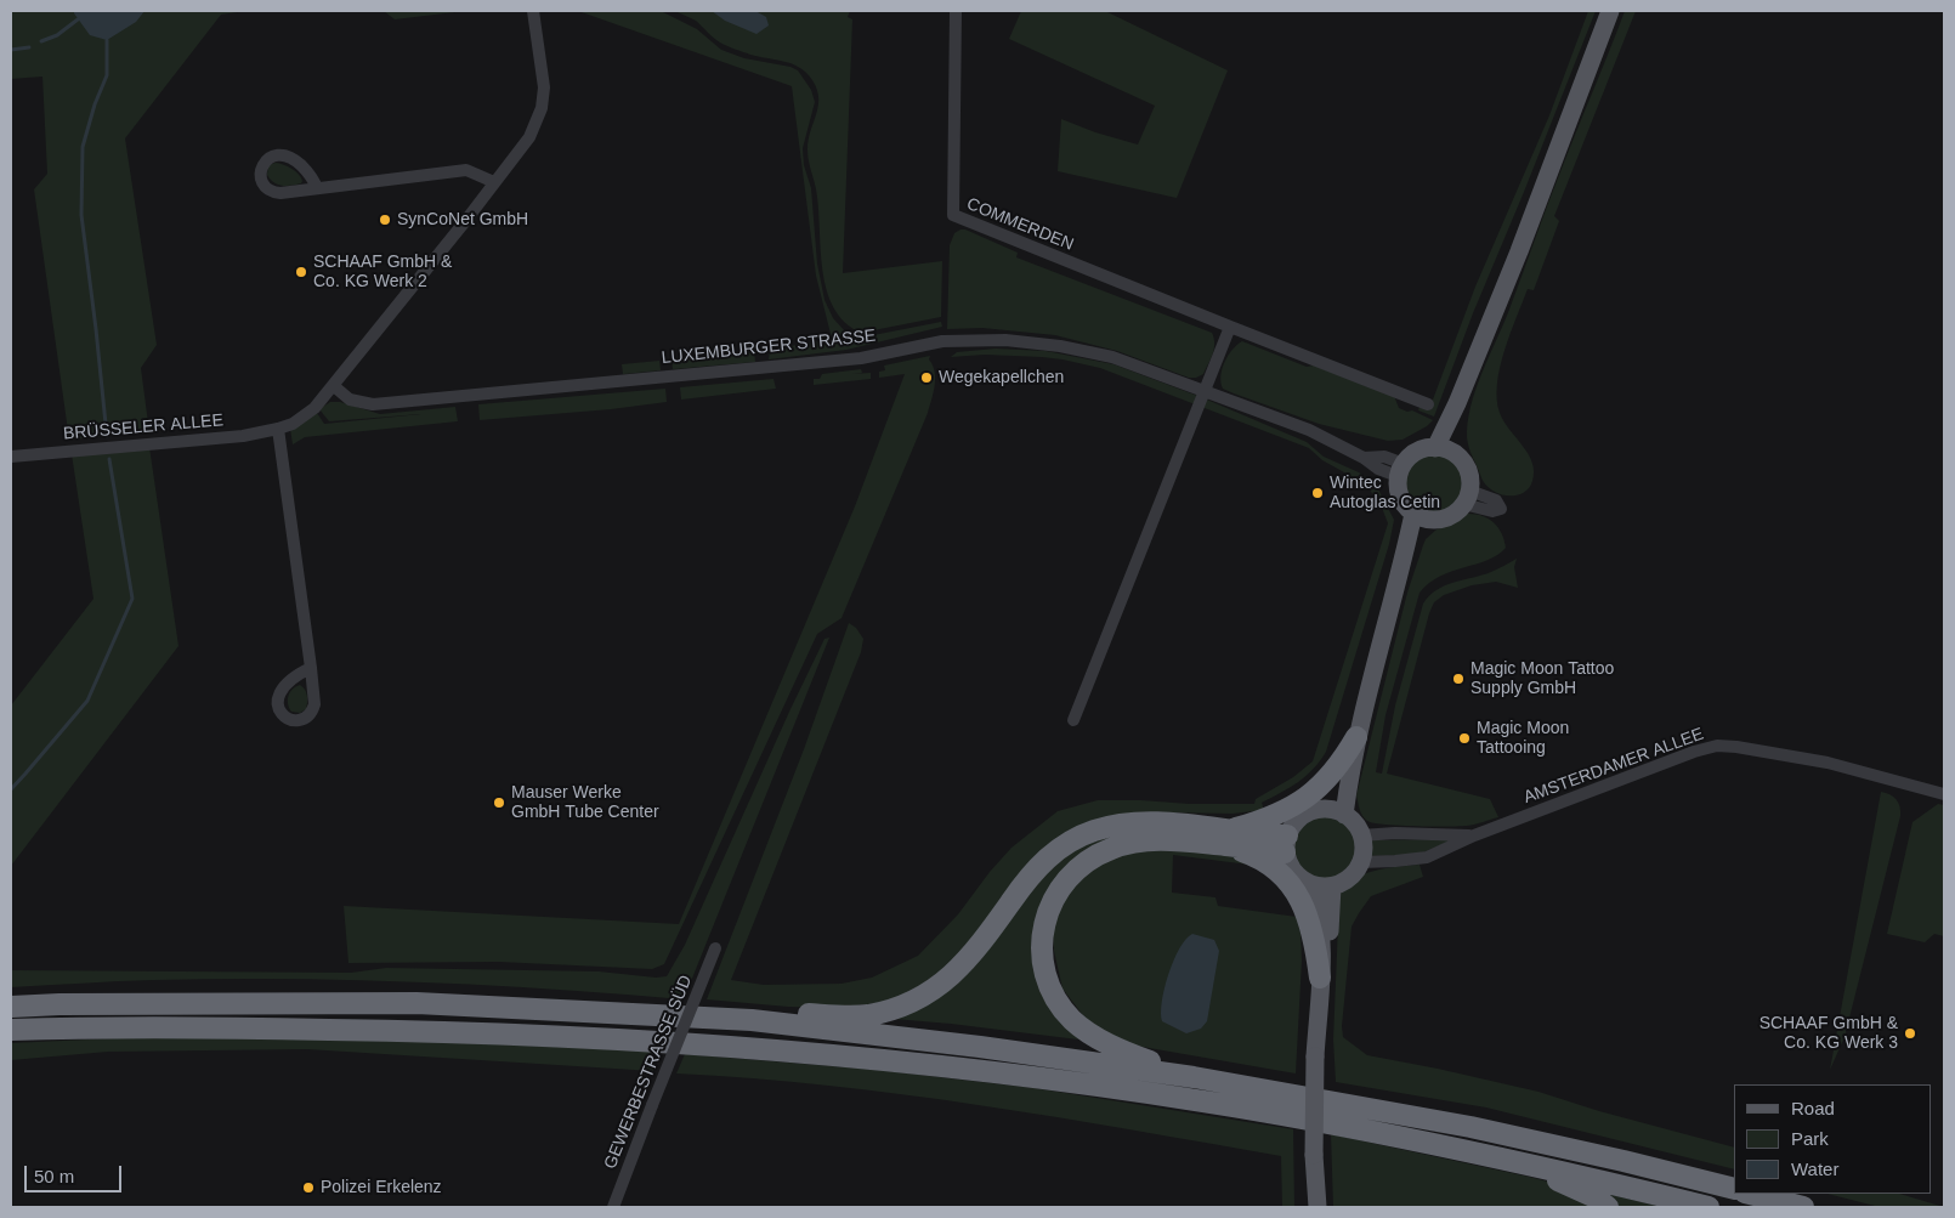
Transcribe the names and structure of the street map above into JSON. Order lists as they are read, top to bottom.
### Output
{
  "streets": {
    "street": [
      "COMMERDEN",
      "LUXEMBURGER STRASSE",
      "BRÜSSELER ALLEE",
      "AMSTERDAMER ALLEE",
      "GEWERBESTRASSE SÜD"
    ]
  },
  "crossings": [
    ["LUXEMBURGER STRASSE", "BRÜSSELER ALLEE"]
  ],
  "places": [
    "SynCoNet GmbH",
    "SCHAAF GmbH & Co. KG Werk 2",
    "Wegekapellchen",
    "Wintec Autoglas Cetin",
    "Magic Moon Tattoo Supply GmbH",
    "Magic Moon Tattooing",
    "Mauser Werke GmbH Tube Center",
    "SCHAAF GmbH & Co. KG Werk 3",
    "Polizei Erkelenz"
  ],
  "legend": ["Road", "Park", "Water"],
  "scale_bar": "50 m"
}
